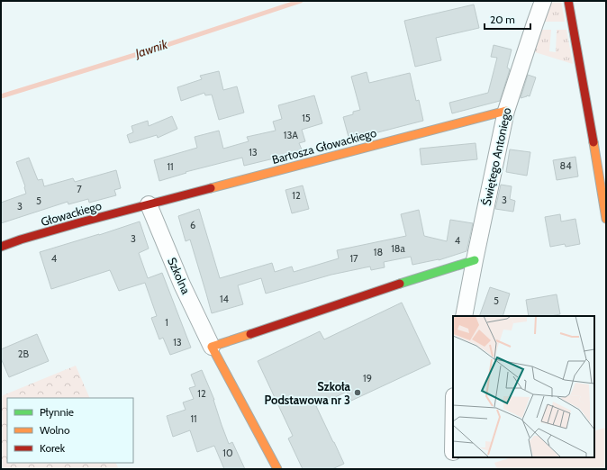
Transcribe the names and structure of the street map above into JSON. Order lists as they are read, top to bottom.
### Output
{
  "streets": {
    "street": [
      "Bartosza Głowackiego",
      "Świętego Antoniego",
      "Głowackiego",
      "Szkolna"
    ]
  },
  "crossings": [
    ["Bartosza Głowackiego", "Świętego Antoniego"],
    ["Bartosza Głowackiego", "Głowackiego"],
    ["Bartosza Głowackiego", "Szkolna"],
    ["Głowackiego", "Szkolna"]
  ],
  "water": ["Jawnik"],
  "places": ["Szkoła Podstawowa nr 3"],
  "house_numbers": [
    "15",
    "13A",
    "13",
    "84",
    "11",
    "7",
    "12",
    "3",
    "5",
    "3",
    "6",
    "3",
    "4",
    "18a",
    "18",
    "4",
    "17",
    "14",
    "5",
    "1",
    "13",
    "2B",
    "19",
    "12",
    "11",
    "10"
  ],
  "legend": ["Płynnie", "Wolno", "Korek"],
  "scale_bar": "20 m"
}
